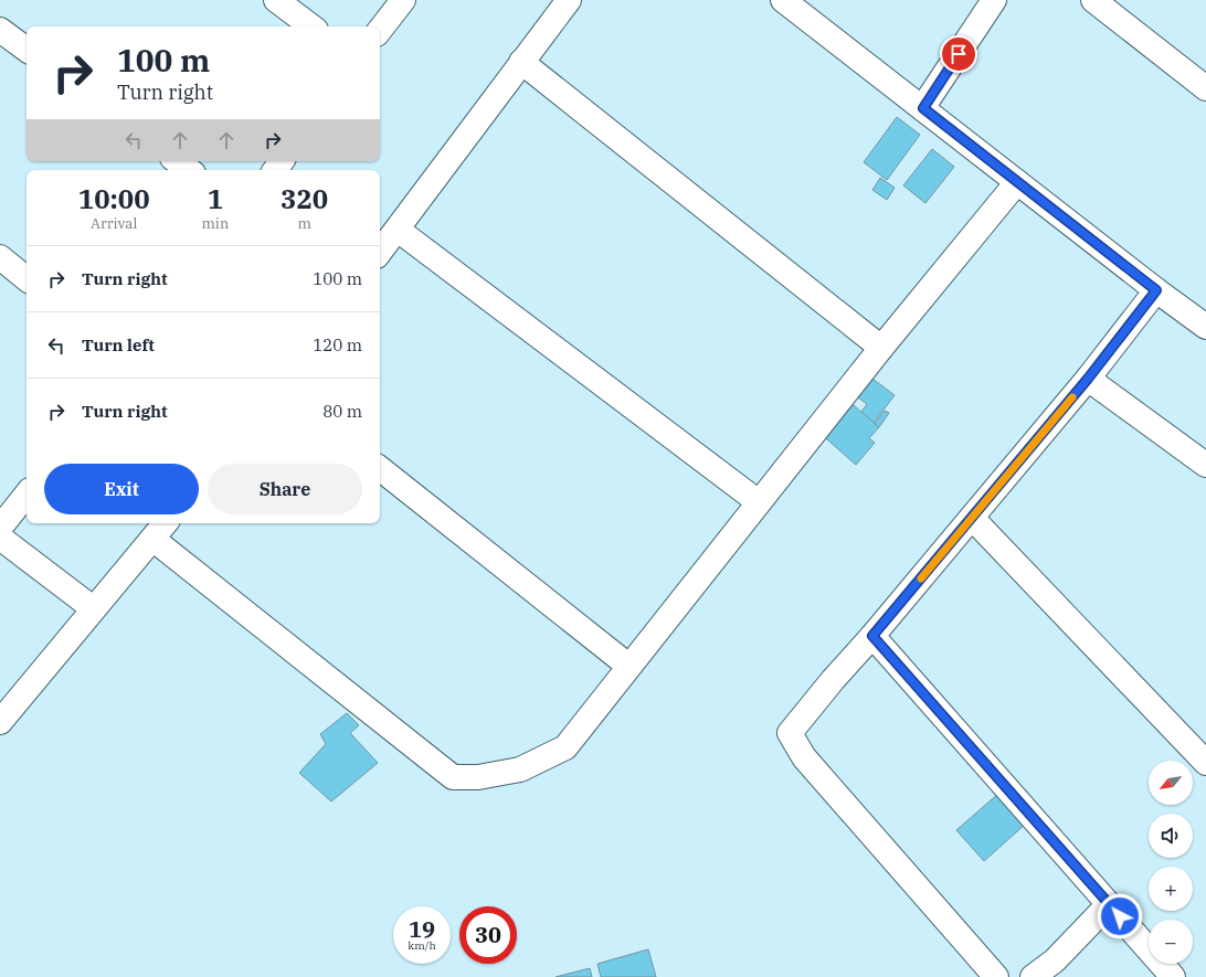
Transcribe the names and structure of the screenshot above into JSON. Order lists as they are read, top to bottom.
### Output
{
  "north": "bottom left",
  "page": {
    "turn": ["100 m", "Turn right"],
    "eta": [
      "10:00",
      "Arrival",
      "1",
      "min",
      "320",
      "m"
    ],
    "list": [
      {
        "name": "Turn right",
        "value": "100 m"
      },
      {
        "name": "Turn left",
        "value": "120 m"
      },
      {
        "name": "Turn right",
        "value": "80 m"
      }
    ],
    "buttons": ["Exit", "Share"],
    "map_buttons": ["+", "−"],
    "speed": "19 km/h",
    "limit": "30"
  }
}
